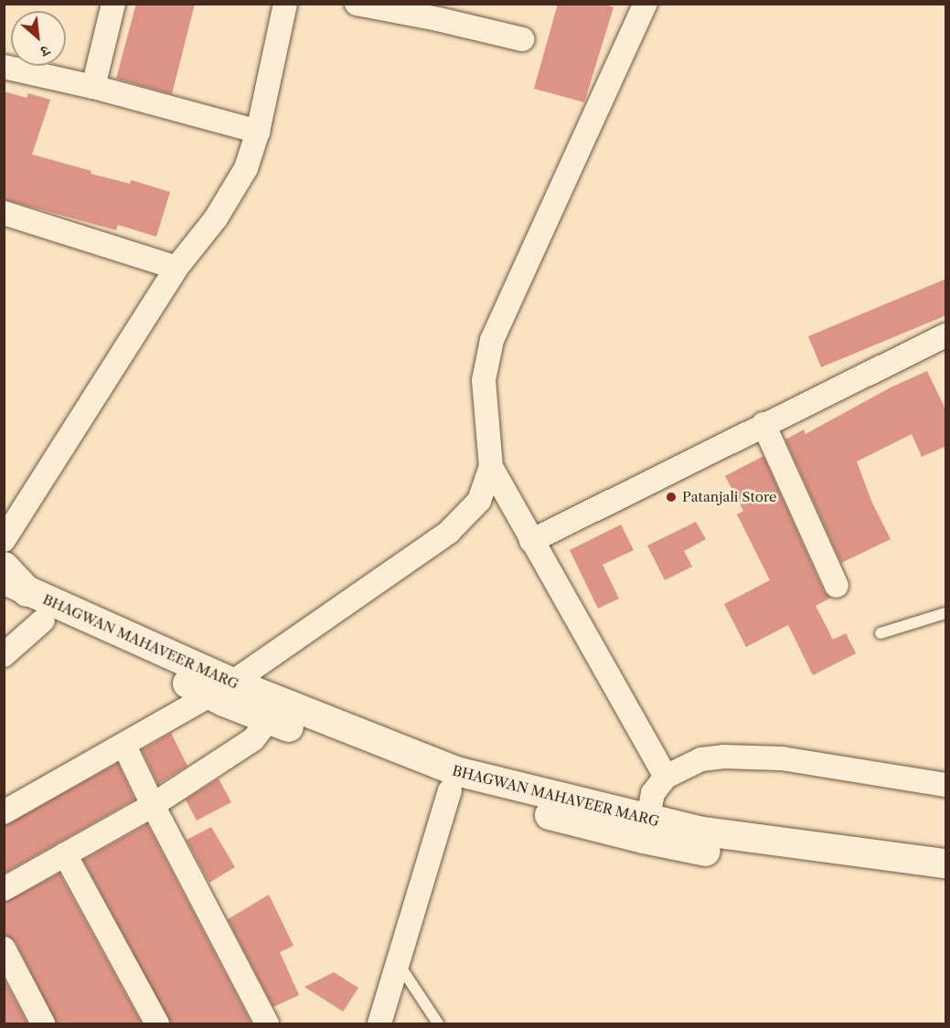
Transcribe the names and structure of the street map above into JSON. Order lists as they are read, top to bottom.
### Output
{
  "streets": {
    "street": ["BHAGWAN MAHAVEER MARG"]
  },
  "places": ["Patanjali Store"],
  "north": "bottom right"
}
